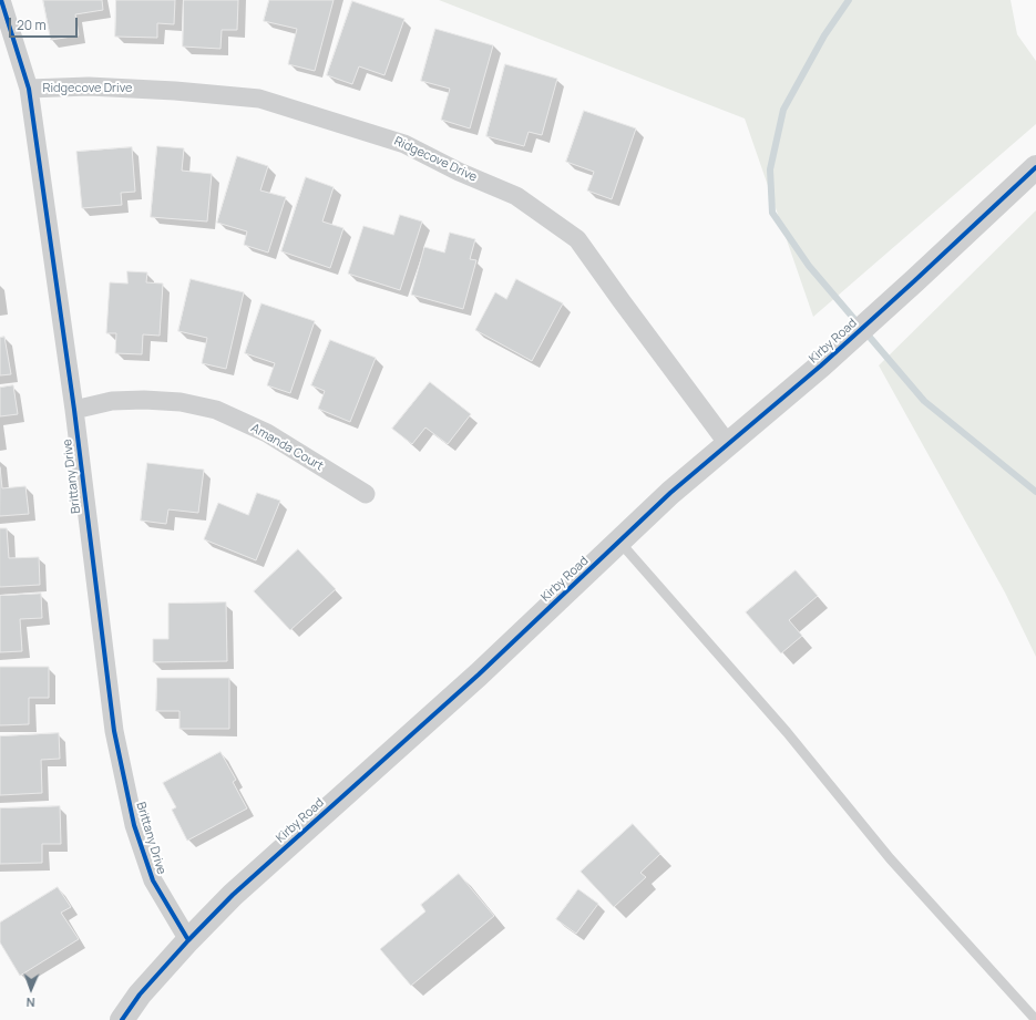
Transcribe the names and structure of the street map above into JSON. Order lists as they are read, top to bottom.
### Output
{
  "streets": {
    "street": [
      "Ridgecove Drive",
      "Kirby Road",
      "Amanda Court",
      "Brittany Drive"
    ]
  },
  "crossings": [
    ["Ridgecove Drive", "Kirby Road"],
    ["Ridgecove Drive", "Brittany Drive"],
    ["Kirby Road", "Brittany Drive"],
    ["Amanda Court", "Brittany Drive"]
  ],
  "scale_bar": "20 m",
  "north": "bottom"
}
